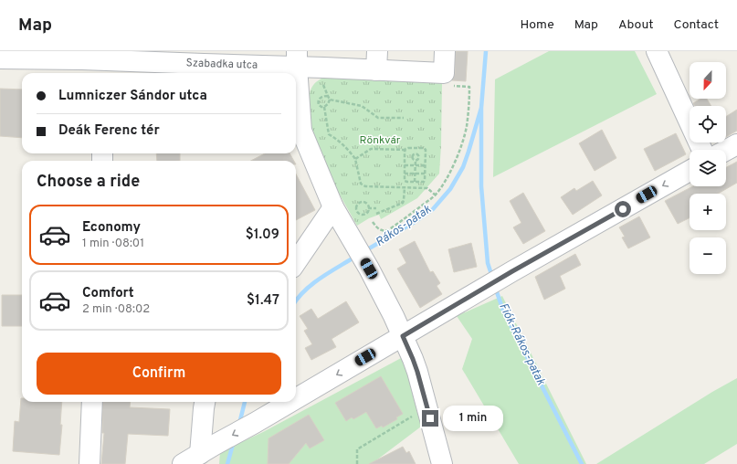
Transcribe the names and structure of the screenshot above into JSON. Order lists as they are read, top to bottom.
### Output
{
  "streets": {
    "street": ["Szabadka utca"]
  },
  "water": ["Rákos-patak", "Fiók-Rákos-patak"],
  "parks": ["Rönkvár"],
  "north": "bottom",
  "page": {
    "header": "Map",
    "nav": [
      "Home",
      "Map",
      "About",
      "Contact"
    ],
    "map_buttons": ["+", "−"],
    "banner": ["Lumniczer Sándor utca", "Deák Ferenc tér"],
    "heading": "Choose a ride",
    "list": [
      {
        "name": "Economy",
        "note": "1 min · 08:01",
        "value": "$1.09"
      },
      {
        "name": "Comfort",
        "note": "2 min · 08:02",
        "value": "$1.47"
      }
    ],
    "buttons": "Confirm",
    "bubble": "1 min"
  }
}
